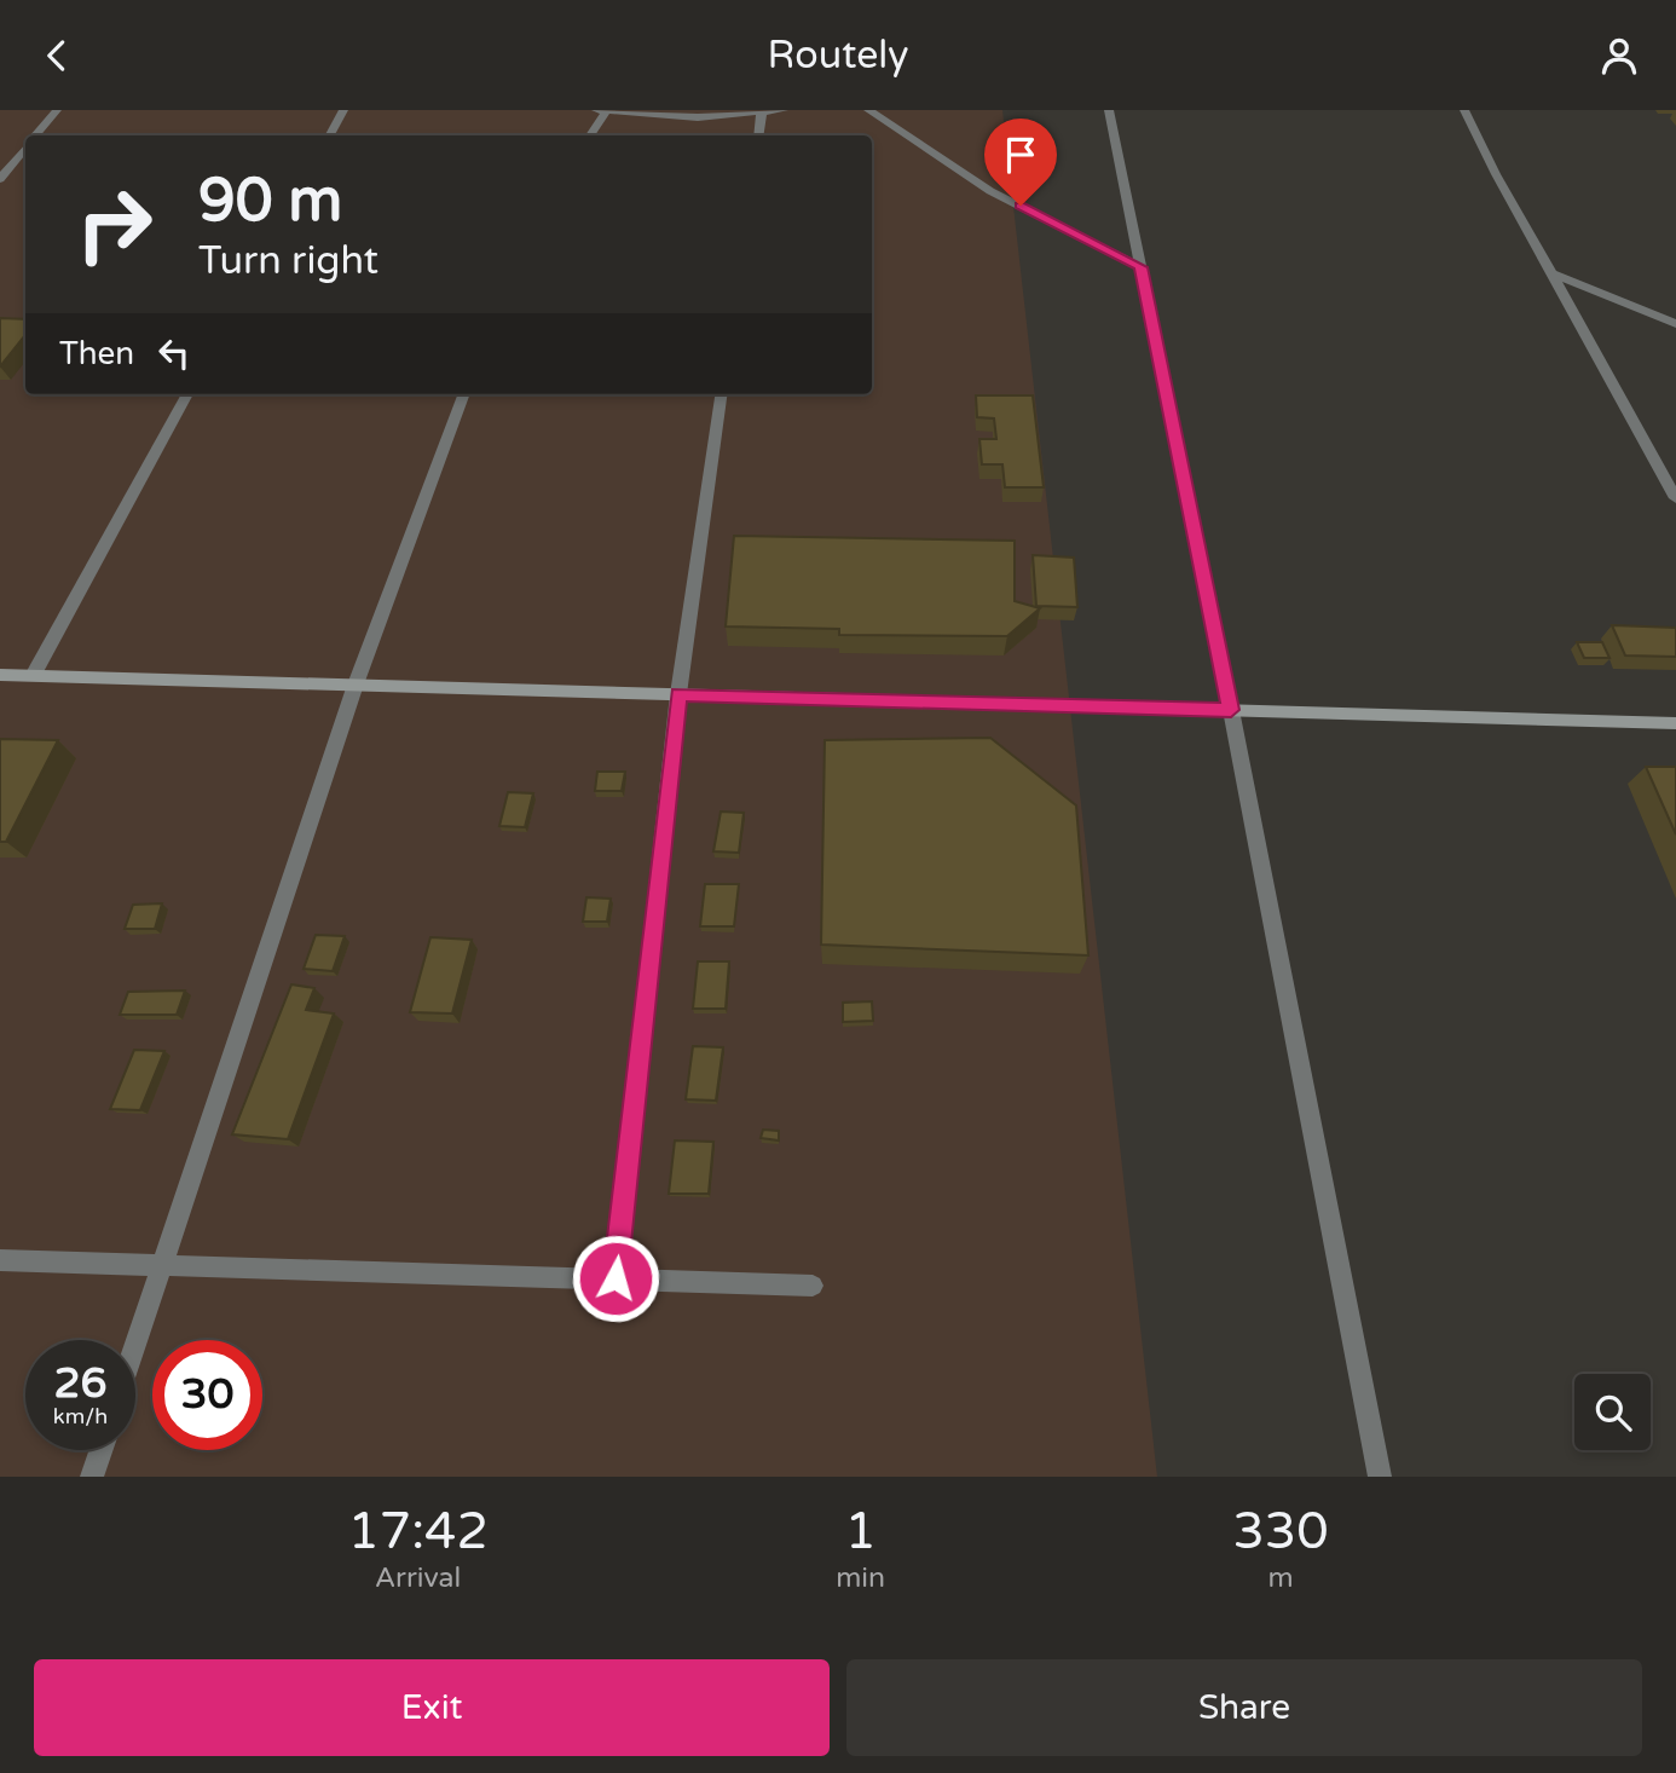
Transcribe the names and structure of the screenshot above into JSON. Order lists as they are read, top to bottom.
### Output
{
  "page": {
    "header": "Routely",
    "turn": ["90 m", "Turn right"],
    "then": "Then",
    "speed": "26 km/h",
    "limit": "30",
    "eta": [
      "17:42",
      "Arrival",
      "1",
      "min",
      "330",
      "m"
    ],
    "buttons": ["Exit", "Share"]
  }
}
